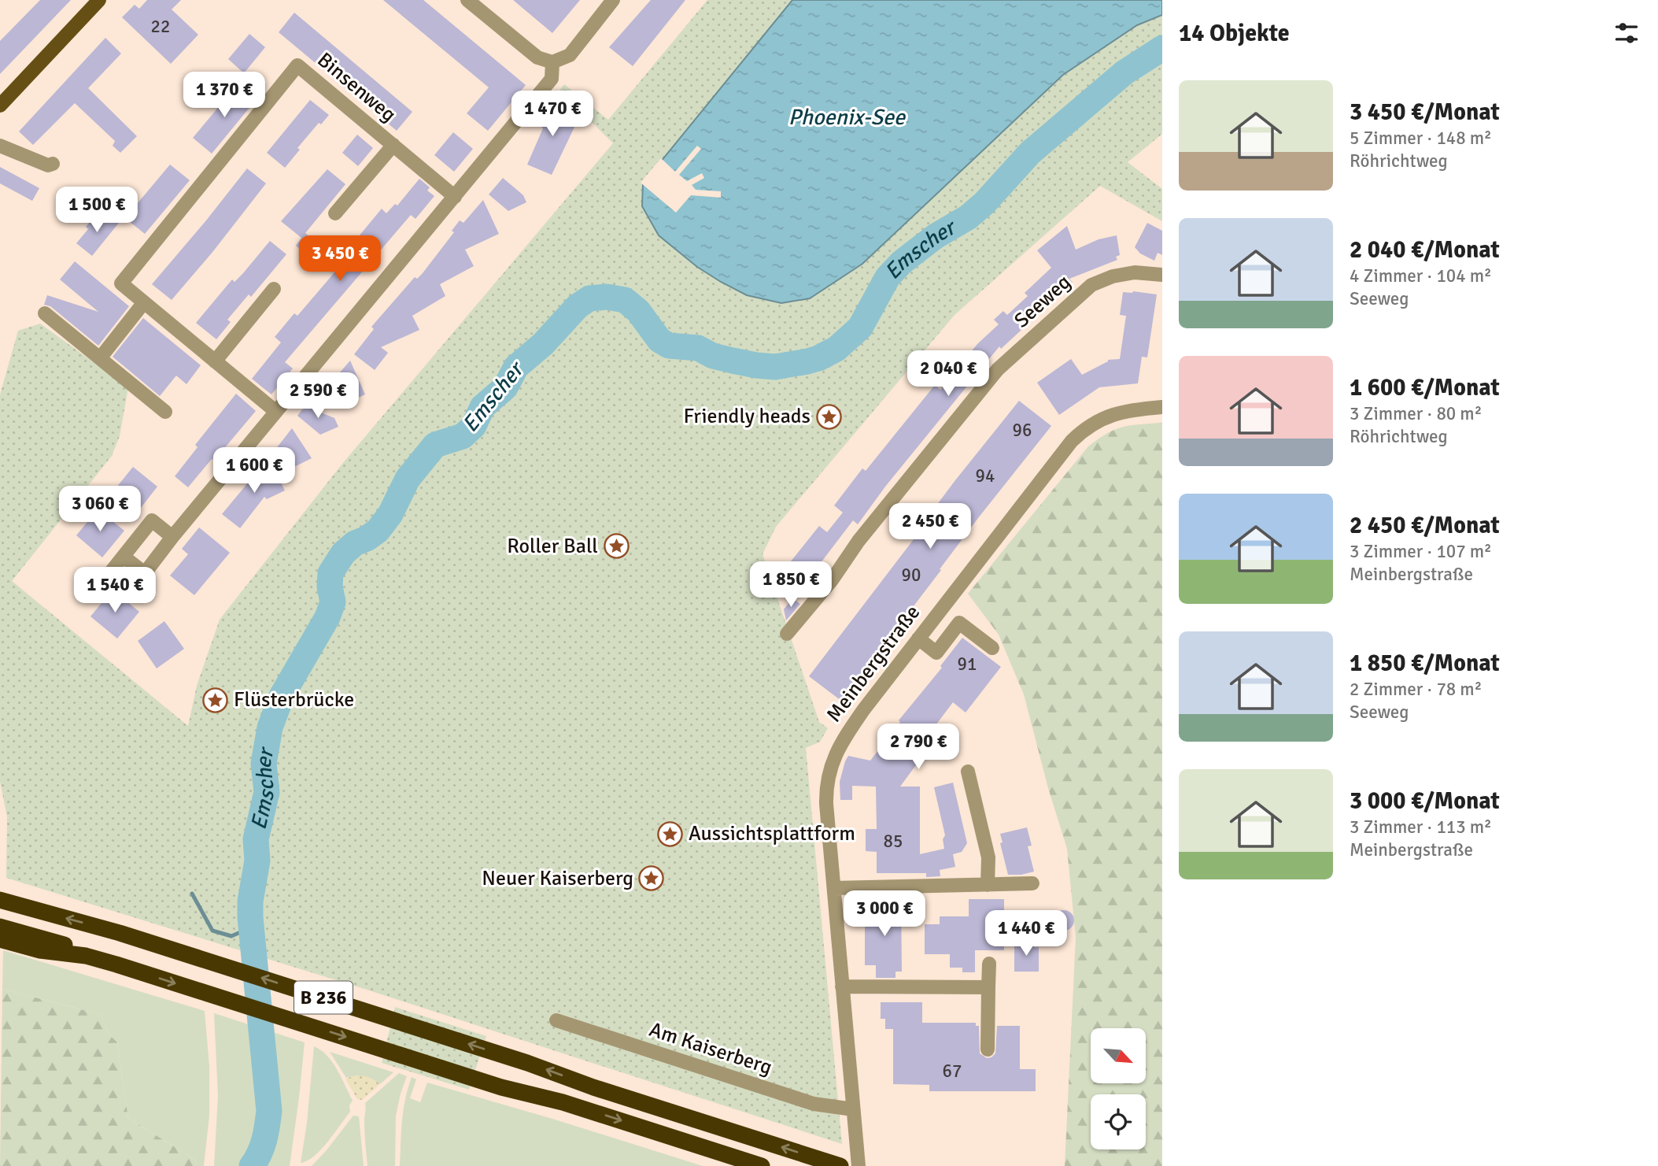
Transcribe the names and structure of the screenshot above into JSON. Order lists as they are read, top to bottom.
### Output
{
  "streets": {
    "highway": ["B 236"],
    "street": [
      "Binsenweg",
      "Seeweg",
      "Meinbergstraße",
      "Am Kaiserberg"
    ]
  },
  "crossings": [
    ["Meinbergstraße", "Am Kaiserberg"]
  ],
  "water": ["Phoenix-See", "Emscher"],
  "places": {
    "place": [
      "Friendly heads",
      "Roller Ball",
      "Flüsterbrücke",
      "Aussichtsplattform",
      "Neuer Kaiserberg"
    ]
  },
  "house_numbers": [
    "22",
    "96",
    "94",
    "90",
    "91",
    "85",
    "67"
  ],
  "north": "bottom right",
  "page": {
    "heading": "14 Objekte",
    "list": [
      {
        "name": "3 450 €/Monat",
        "note": "5 Zimmer · 148 m² · Röhrichtweg"
      },
      {
        "name": "2 040 €/Monat",
        "note": "4 Zimmer · 104 m² · Seeweg"
      },
      {
        "name": "1 600 €/Monat",
        "note": "3 Zimmer · 80 m² · Röhrichtweg"
      },
      {
        "name": "2 450 €/Monat",
        "note": "3 Zimmer · 107 m² · Meinbergstraße"
      },
      {
        "name": "1 850 €/Monat",
        "note": "2 Zimmer · 78 m² · Seeweg"
      },
      {
        "name": "3 000 €/Monat",
        "note": "3 Zimmer · 113 m² · Meinbergstraße"
      }
    ],
    "price": [
      "1 370 €",
      "1 470 €",
      "1 500 €",
      "3 450 €",
      "2 040 €",
      "2 590 €",
      "1 600 €",
      "3 060 €",
      "2 450 €",
      "1 850 €",
      "1 540 €",
      "2 790 €",
      "3 000 €",
      "1 440 €"
    ]
  }
}
